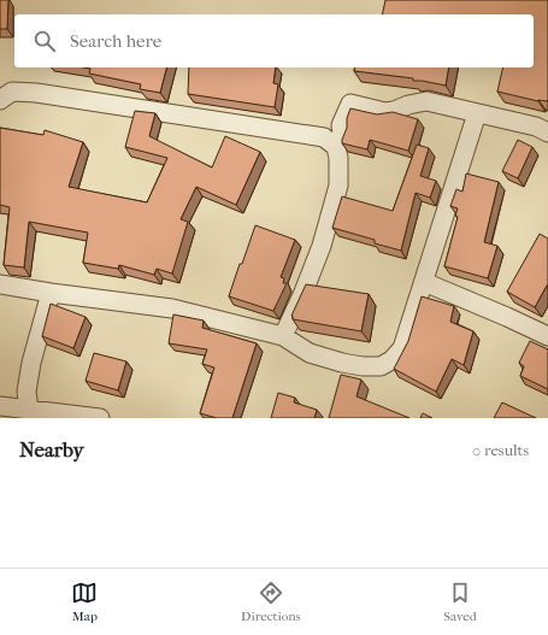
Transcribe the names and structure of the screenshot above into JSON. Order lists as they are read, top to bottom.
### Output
{
  "page": {
    "search": "Search here",
    "heading": ["Nearby", "0 results"],
    "nav": ["Map", "Directions", "Saved"]
  }
}
